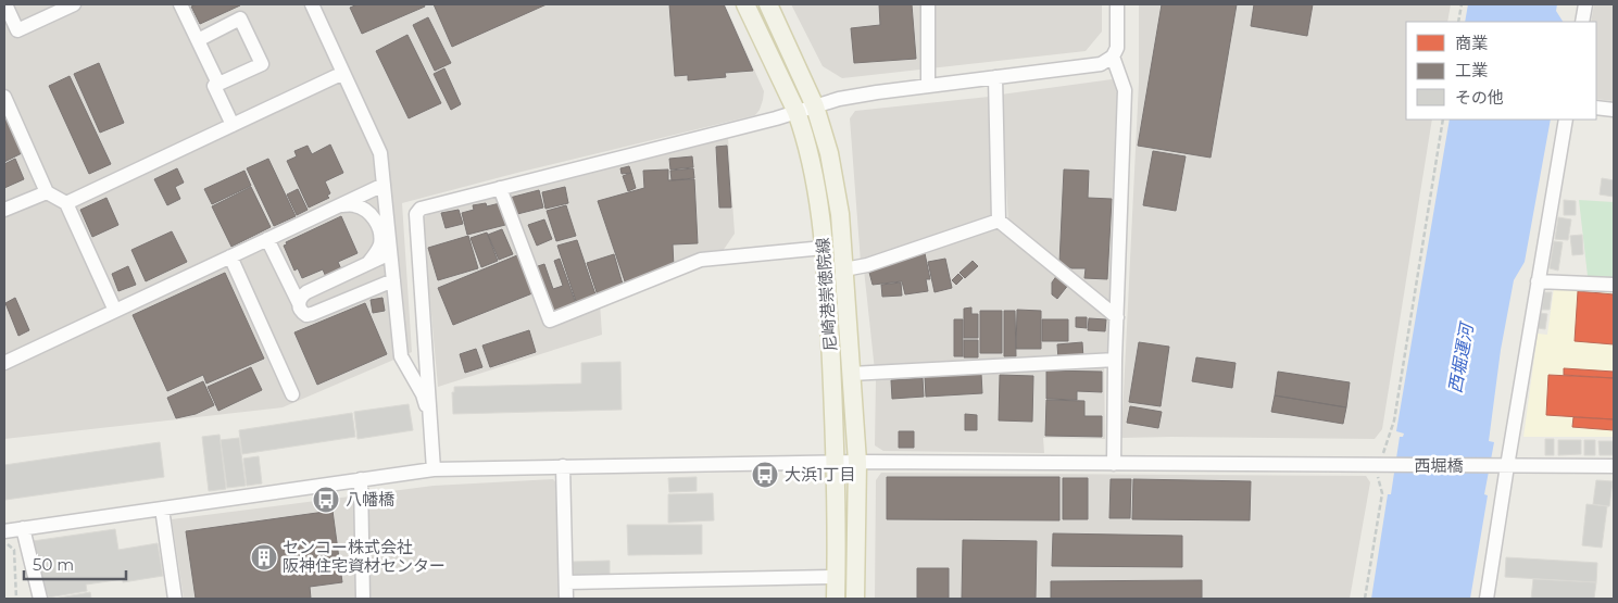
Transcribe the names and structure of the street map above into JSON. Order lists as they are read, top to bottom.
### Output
{
  "streets": {
    "main road": ["尼崎港崇徳院線"],
    "street": ["西堀橋"]
  },
  "crossings": [
    ["尼崎港崇徳院線", "西堀橋"]
  ],
  "water": ["西堀運河"],
  "places": {
    "bus stop": ["大浜1丁目", "八幡橋"],
    "building": ["センコー株式会社 阪神住宅資材センター"]
  },
  "legend": ["商業", "工業", "その他"],
  "scale_bar": "50 m"
}
